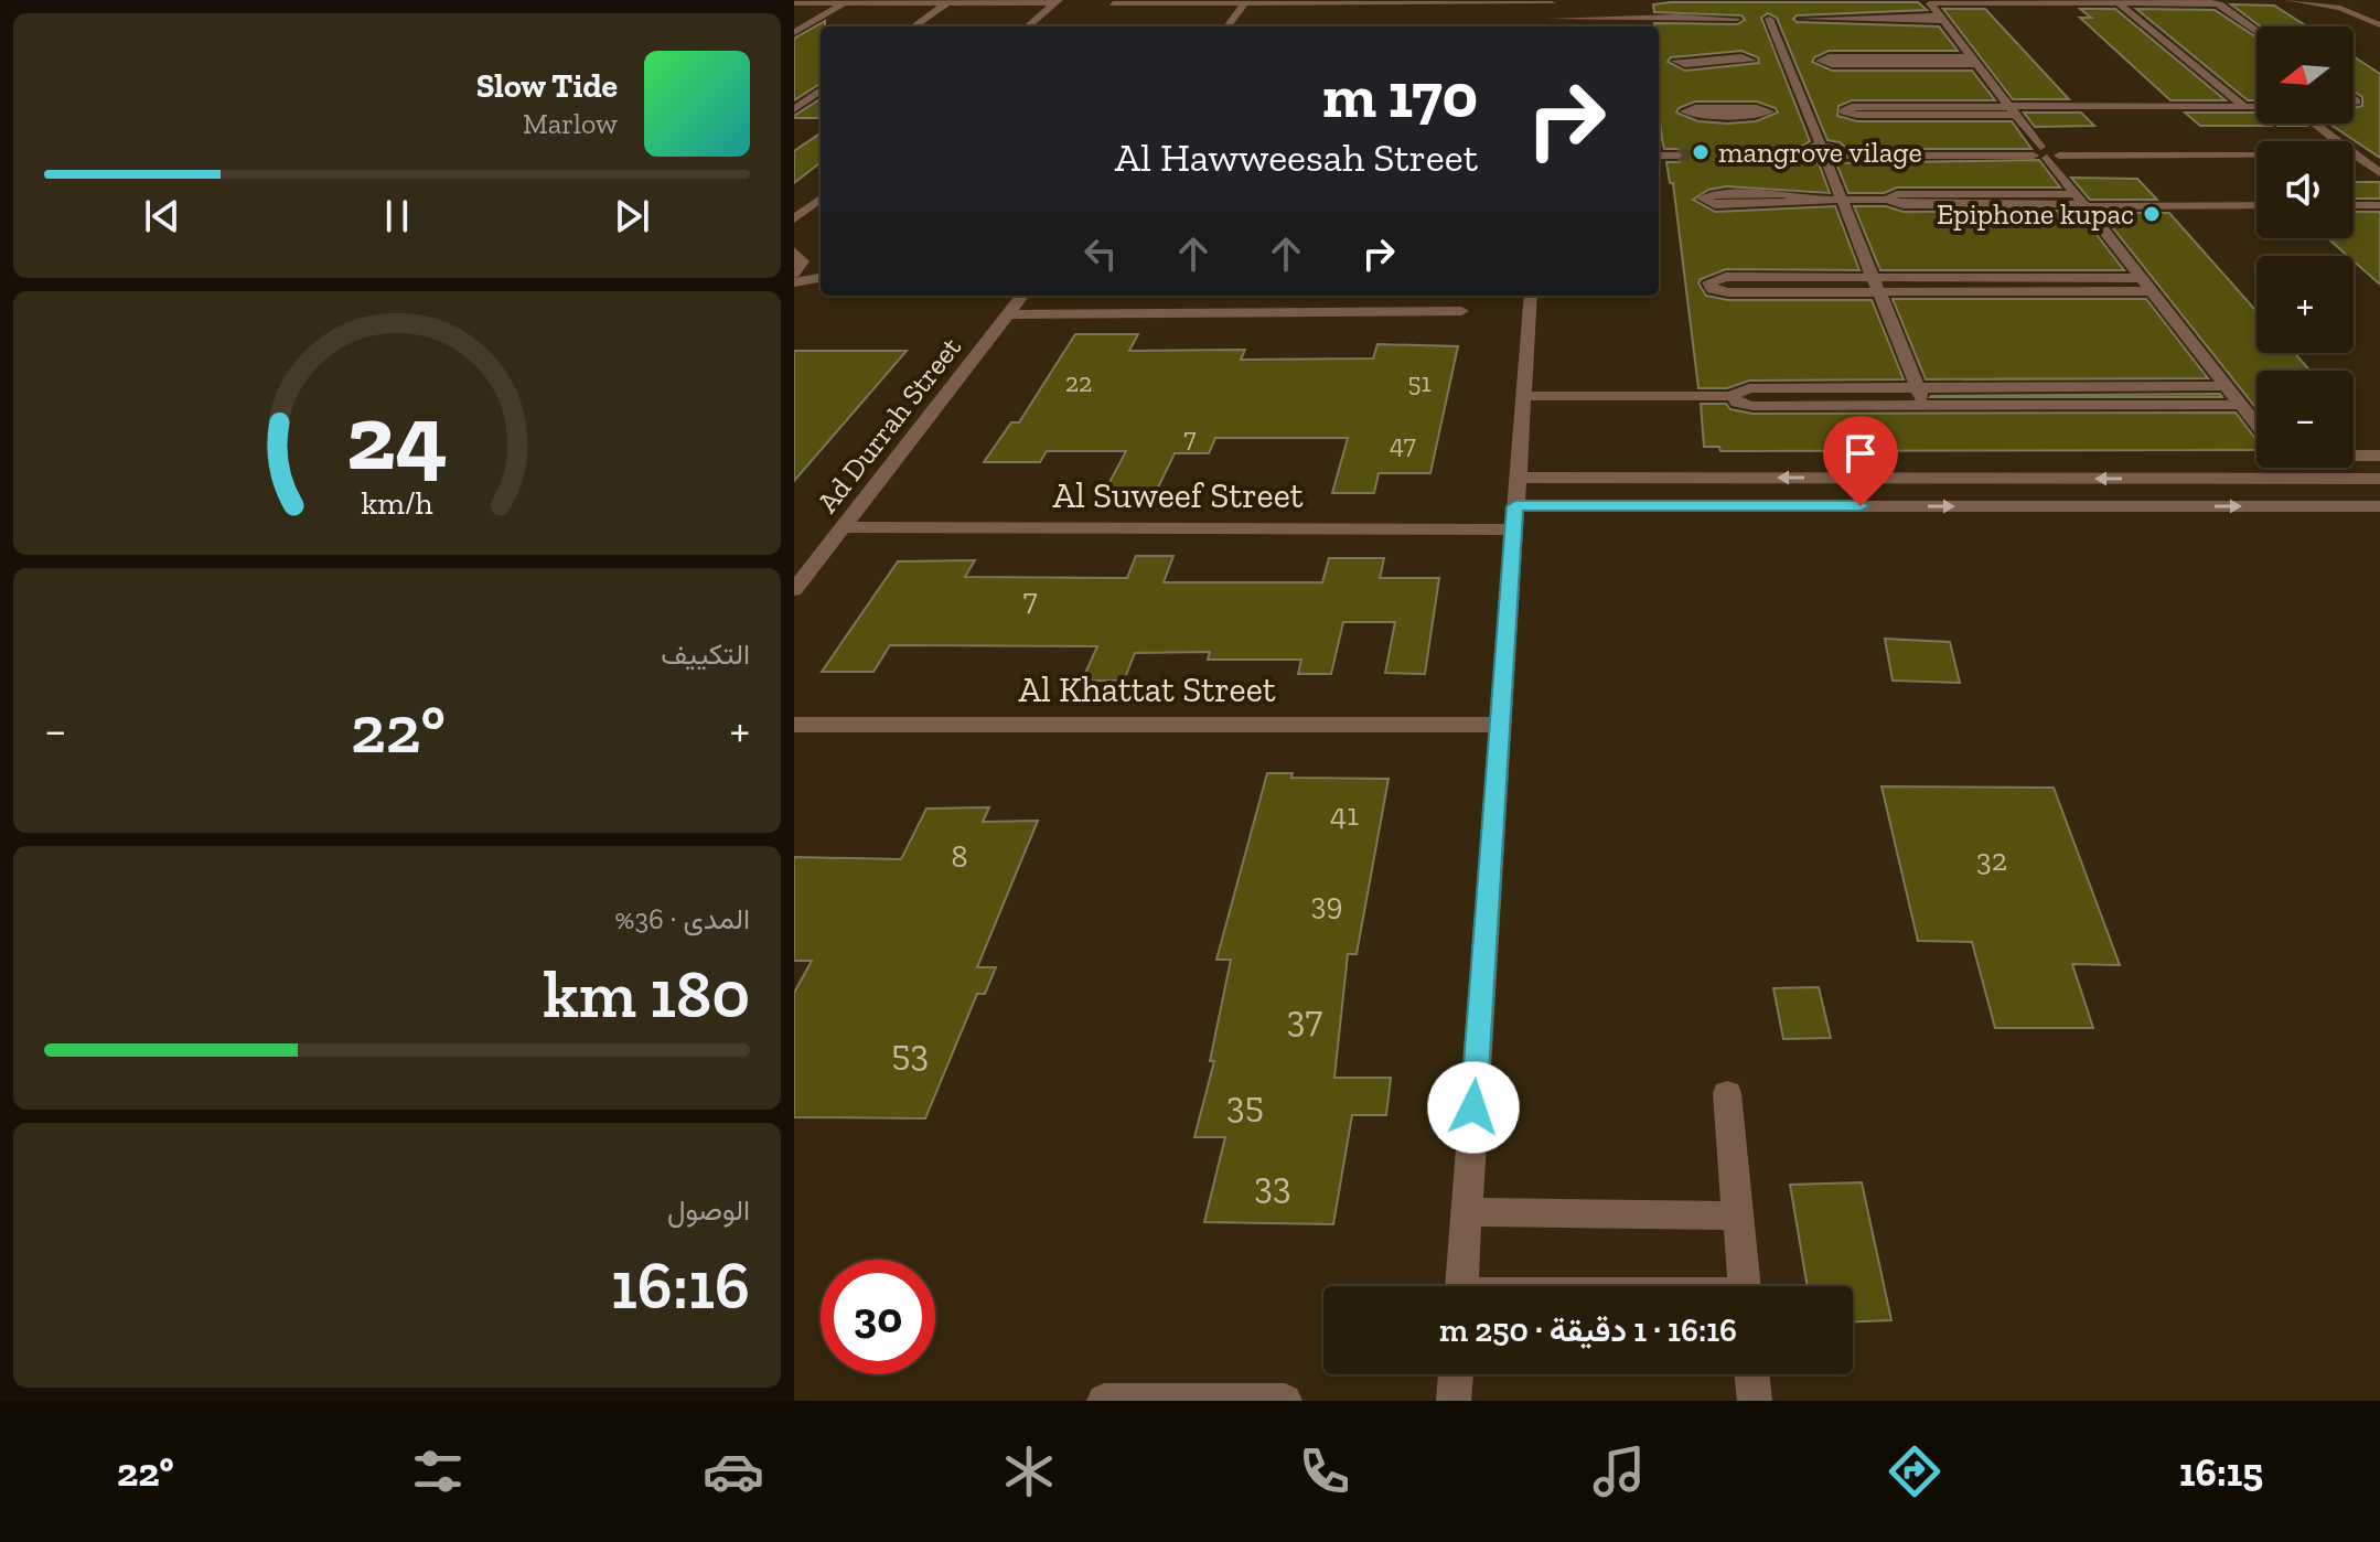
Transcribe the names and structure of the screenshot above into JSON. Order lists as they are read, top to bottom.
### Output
{
  "streets": {
    "street": ["Ad Durrah Street", "Al Suweef Street", "Al Khattat Street"]
  },
  "crossings": [
    ["Ad Durrah Street", "Al Suweef Street"]
  ],
  "places": ["mangrove vilage", "Epiphone kupac"],
  "house_numbers": [
    "22",
    "51",
    "7",
    "47",
    "7",
    "41",
    "8",
    "32",
    "39",
    "37",
    "53",
    "35",
    "33"
  ],
  "north": "left",
  "page": {
    "map_buttons": ["+", "−"],
    "turn": ["170 m", "Al Hawweesah Street"],
    "song": ["Slow Tide", "Marlow"],
    "tile": [
      "التكييف",
      ["المدى · 36%", "180 km"],
      ["الوصول", "16:16"]
    ],
    "heat": ["−", "22°", "+"],
    "limit": "30",
    "trip": "16:16 · 1 دقيقة · 250 m",
    "tabs": ["16:15", "22°"],
    "gauge": ["24", "km/h"]
  }
}
